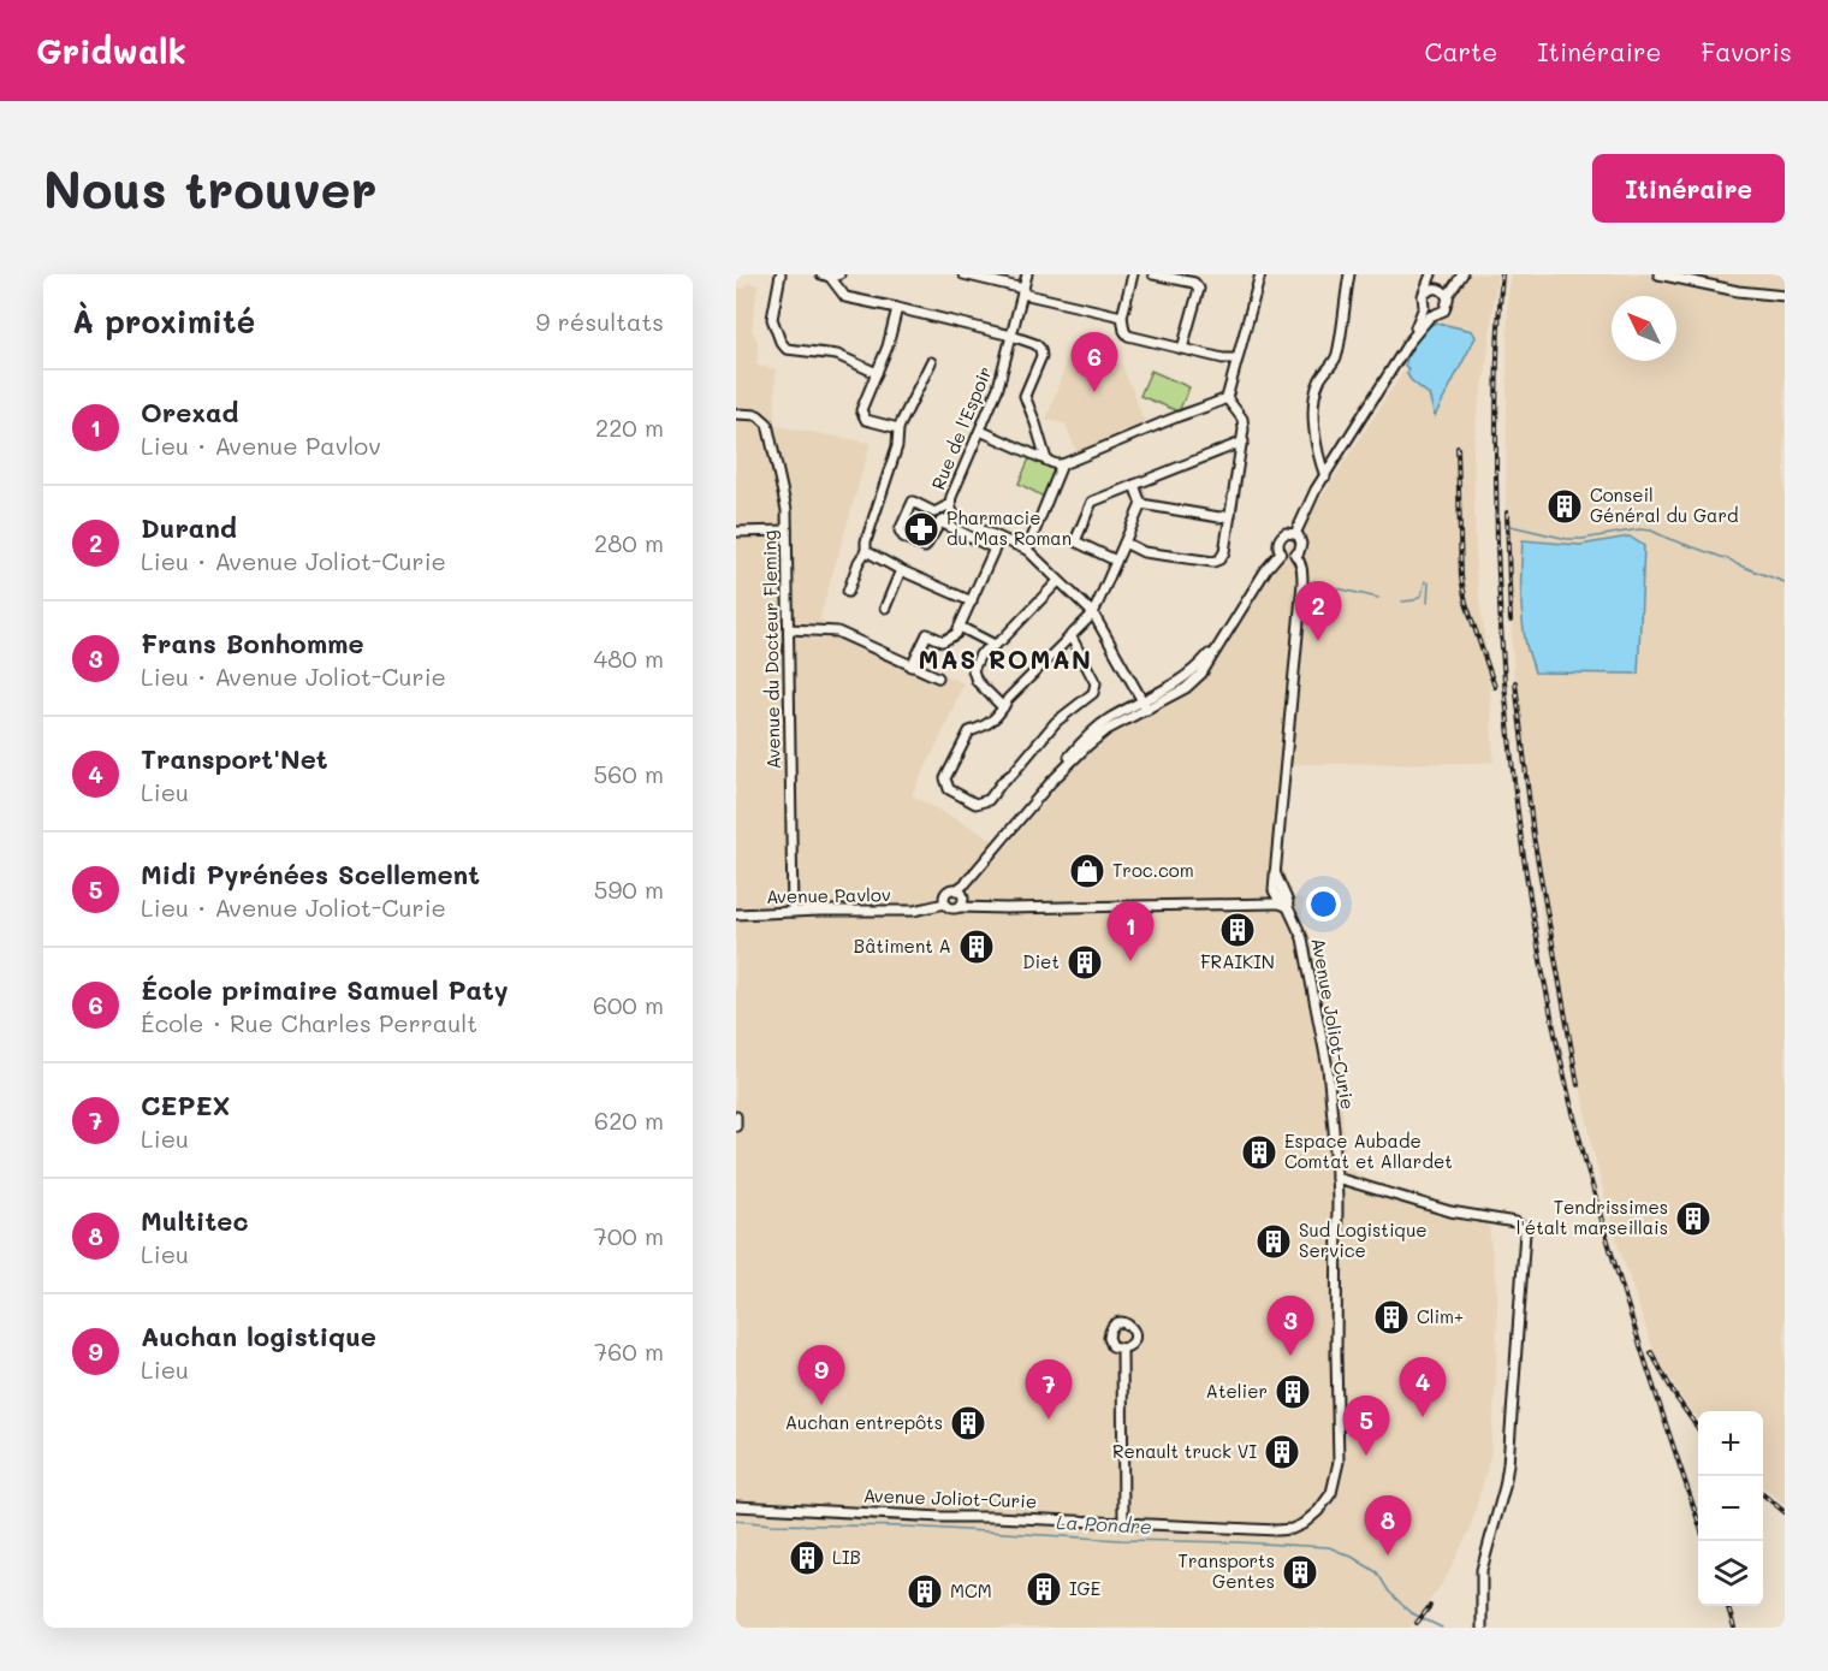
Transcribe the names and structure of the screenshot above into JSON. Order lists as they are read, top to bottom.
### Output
{
  "streets": {
    "street": [
      "Rue de l'Espoir",
      "Avenue du Docteur Fleming",
      "Avenue Pavlov",
      "Avenue Joliot-Curie"
    ]
  },
  "crossings": [
    ["Avenue du Docteur Fleming", "Avenue Pavlov"]
  ],
  "districts": ["MAS ROMAN"],
  "water": ["La Pondre"],
  "places": {
    "building": [
      "Conseil Général du Gard",
      "FRAIKIN",
      "Bâtiment A",
      "Diet",
      "Espace Aubade Comtat et Allardet",
      "Tendrissimes l'étalt marseillais",
      "Sud Logistique Service",
      "Clim+",
      "Atelier",
      "Auchan entrepôts",
      "Renault truck VI",
      "LIB",
      "Transports Gentes",
      "IGE",
      "MCM"
    ],
    "pharmacy": ["Pharmacie du Mas Roman"],
    "shop": ["Troc.com"]
  },
  "north": "top left",
  "page": {
    "header": "Gridwalk",
    "nav": ["Carte", "Itinéraire", "Favoris"],
    "buttons": "Itinéraire",
    "title": "Nous trouver",
    "heading": ["À proximité", "9 résultats"],
    "pins": [
      "6",
      "2",
      "1",
      "3",
      "9",
      "4",
      "7",
      "5",
      "8"
    ],
    "list": [
      {
        "mark": "1",
        "name": "Orexad",
        "note": "Lieu · Avenue Pavlov",
        "value": "220 m"
      },
      {
        "mark": "2",
        "name": "Durand",
        "note": "Lieu · Avenue Joliot-Curie",
        "value": "280 m"
      },
      {
        "mark": "3",
        "name": "Frans Bonhomme",
        "note": "Lieu · Avenue Joliot-Curie",
        "value": "480 m"
      },
      {
        "mark": "4",
        "name": "Transport'Net",
        "note": "Lieu",
        "value": "560 m"
      },
      {
        "mark": "5",
        "name": "Midi Pyrénées Scellement",
        "note": "Lieu · Avenue Joliot-Curie",
        "value": "590 m"
      },
      {
        "mark": "6",
        "name": "École primaire Samuel Paty",
        "note": "École · Rue Charles Perrault",
        "value": "600 m"
      },
      {
        "mark": "7",
        "name": "CEPEX",
        "note": "Lieu",
        "value": "620 m"
      },
      {
        "mark": "8",
        "name": "Multitec",
        "note": "Lieu",
        "value": "700 m"
      },
      {
        "mark": "9",
        "name": "Auchan logistique",
        "note": "Lieu",
        "value": "760 m"
      }
    ],
    "map_buttons": ["+", "−"]
  }
}
